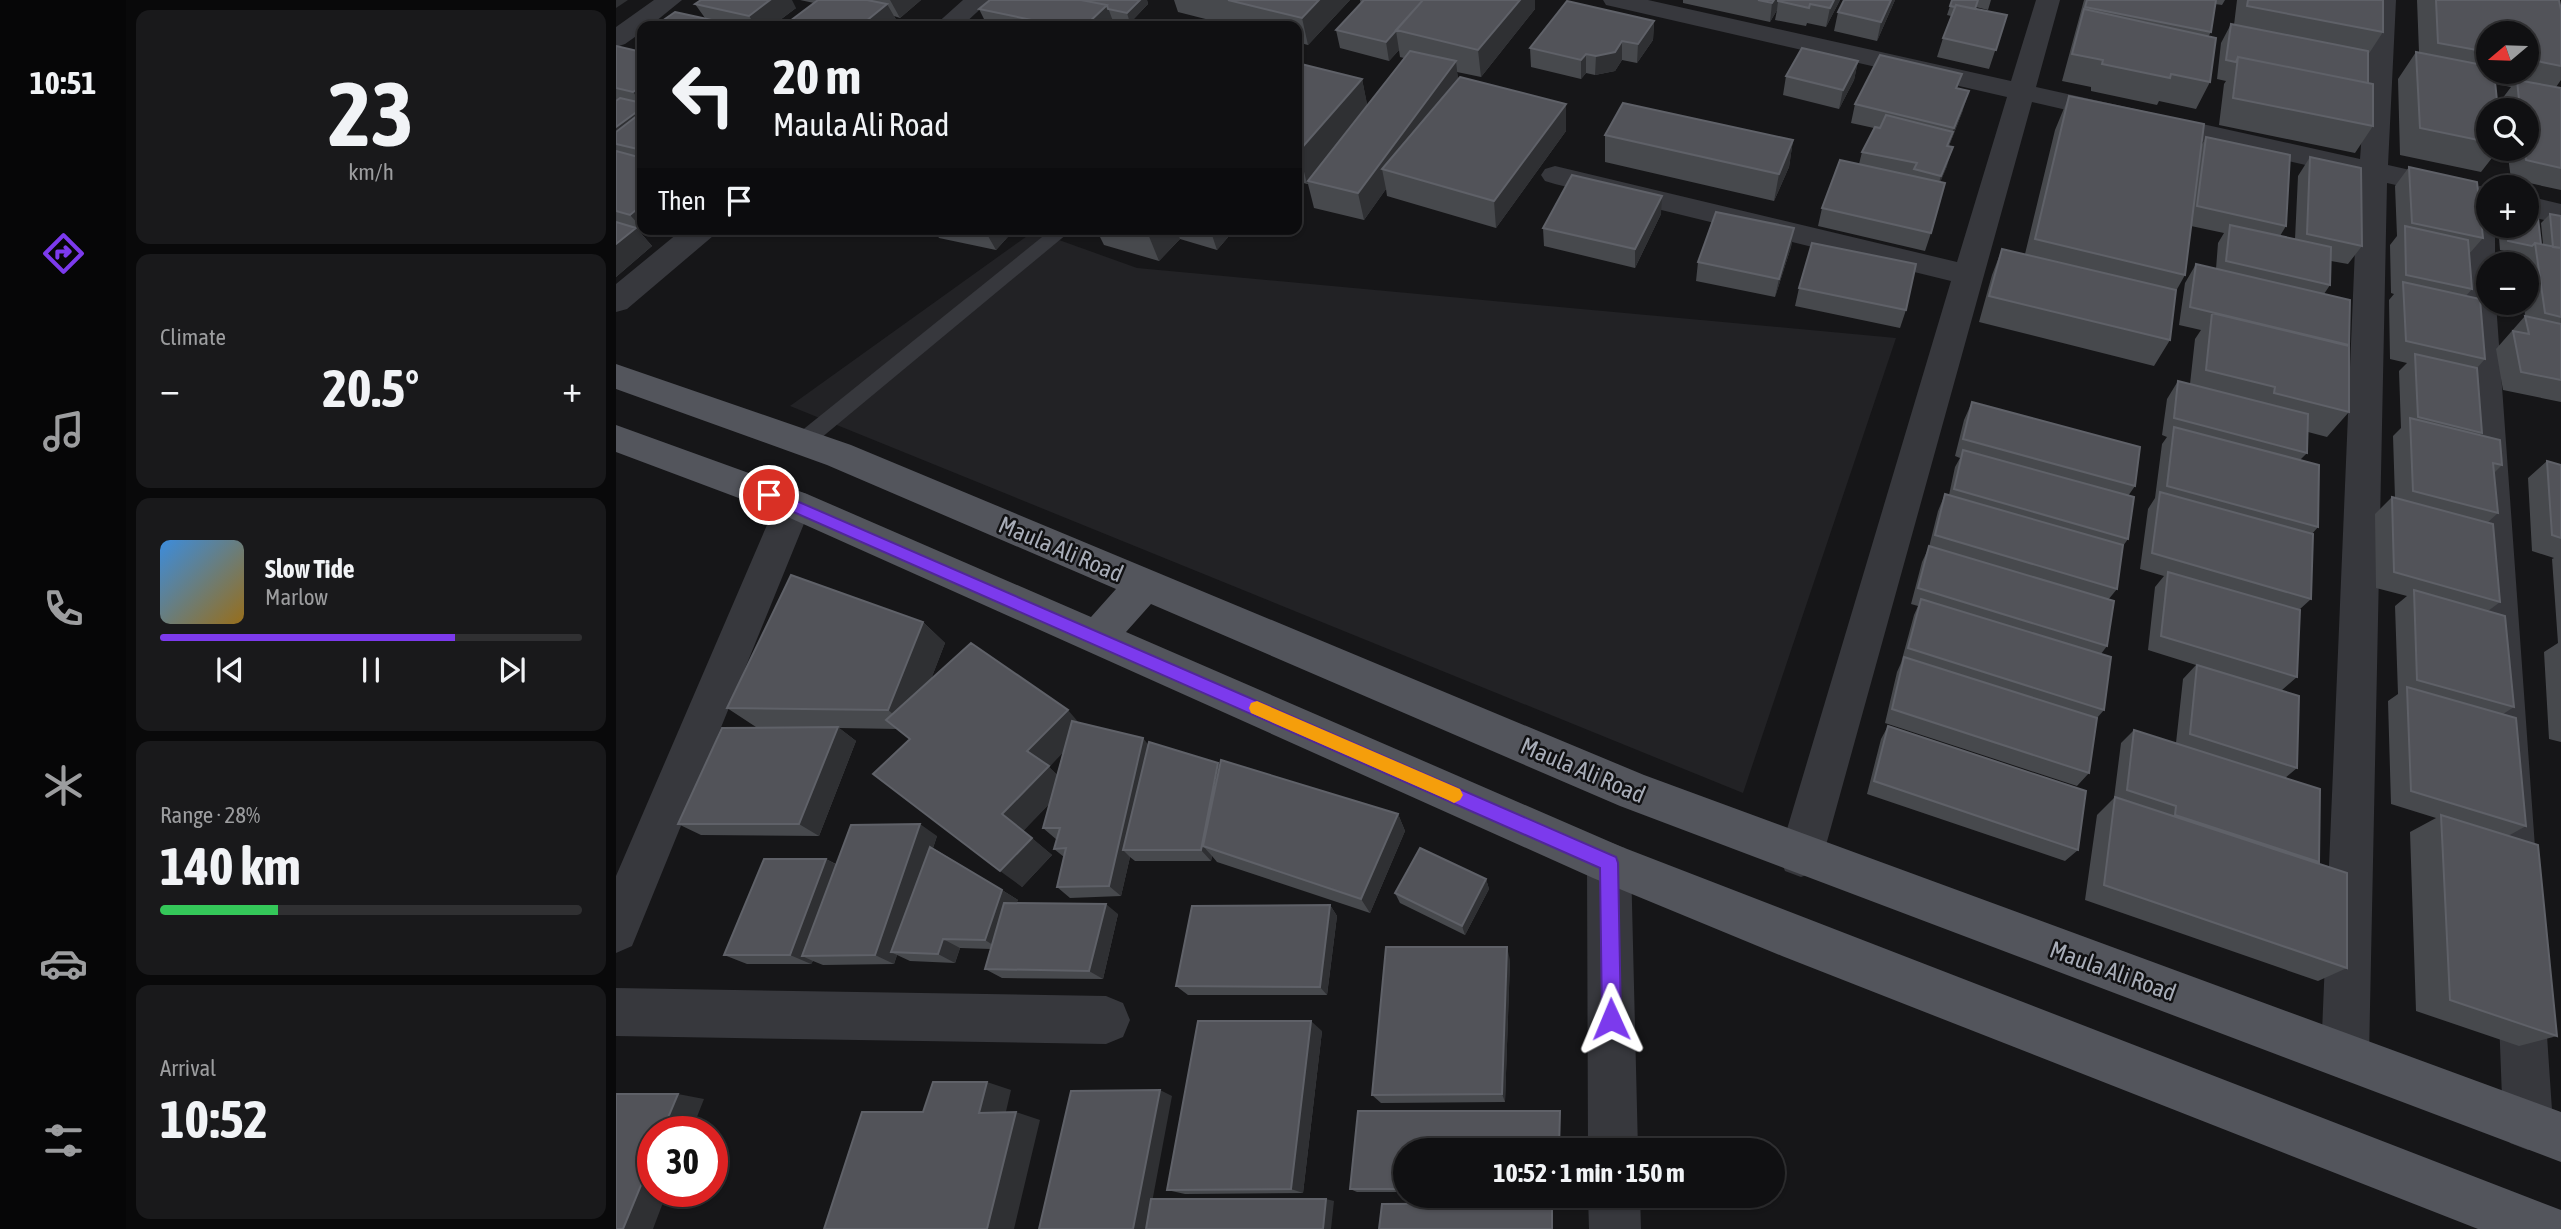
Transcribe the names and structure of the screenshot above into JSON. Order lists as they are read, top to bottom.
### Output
{
  "streets": {
    "main road": ["Maula Ali Road"]
  },
  "north": "left",
  "page": {
    "tabs": "10:51",
    "tile": [
      ["23", "km/h"],
      "Climate",
      ["Range · 28%", "140 km"],
      ["Arrival", "10:52"]
    ],
    "map_buttons": ["+", "−"],
    "turn": ["20 m", "Maula Ali Road"],
    "then": "Then",
    "heat": ["−", "20.5°", "+"],
    "song": ["Slow Tide", "Marlow"],
    "limit": "30",
    "trip": "10:52 · 1 min · 150 m"
  }
}
